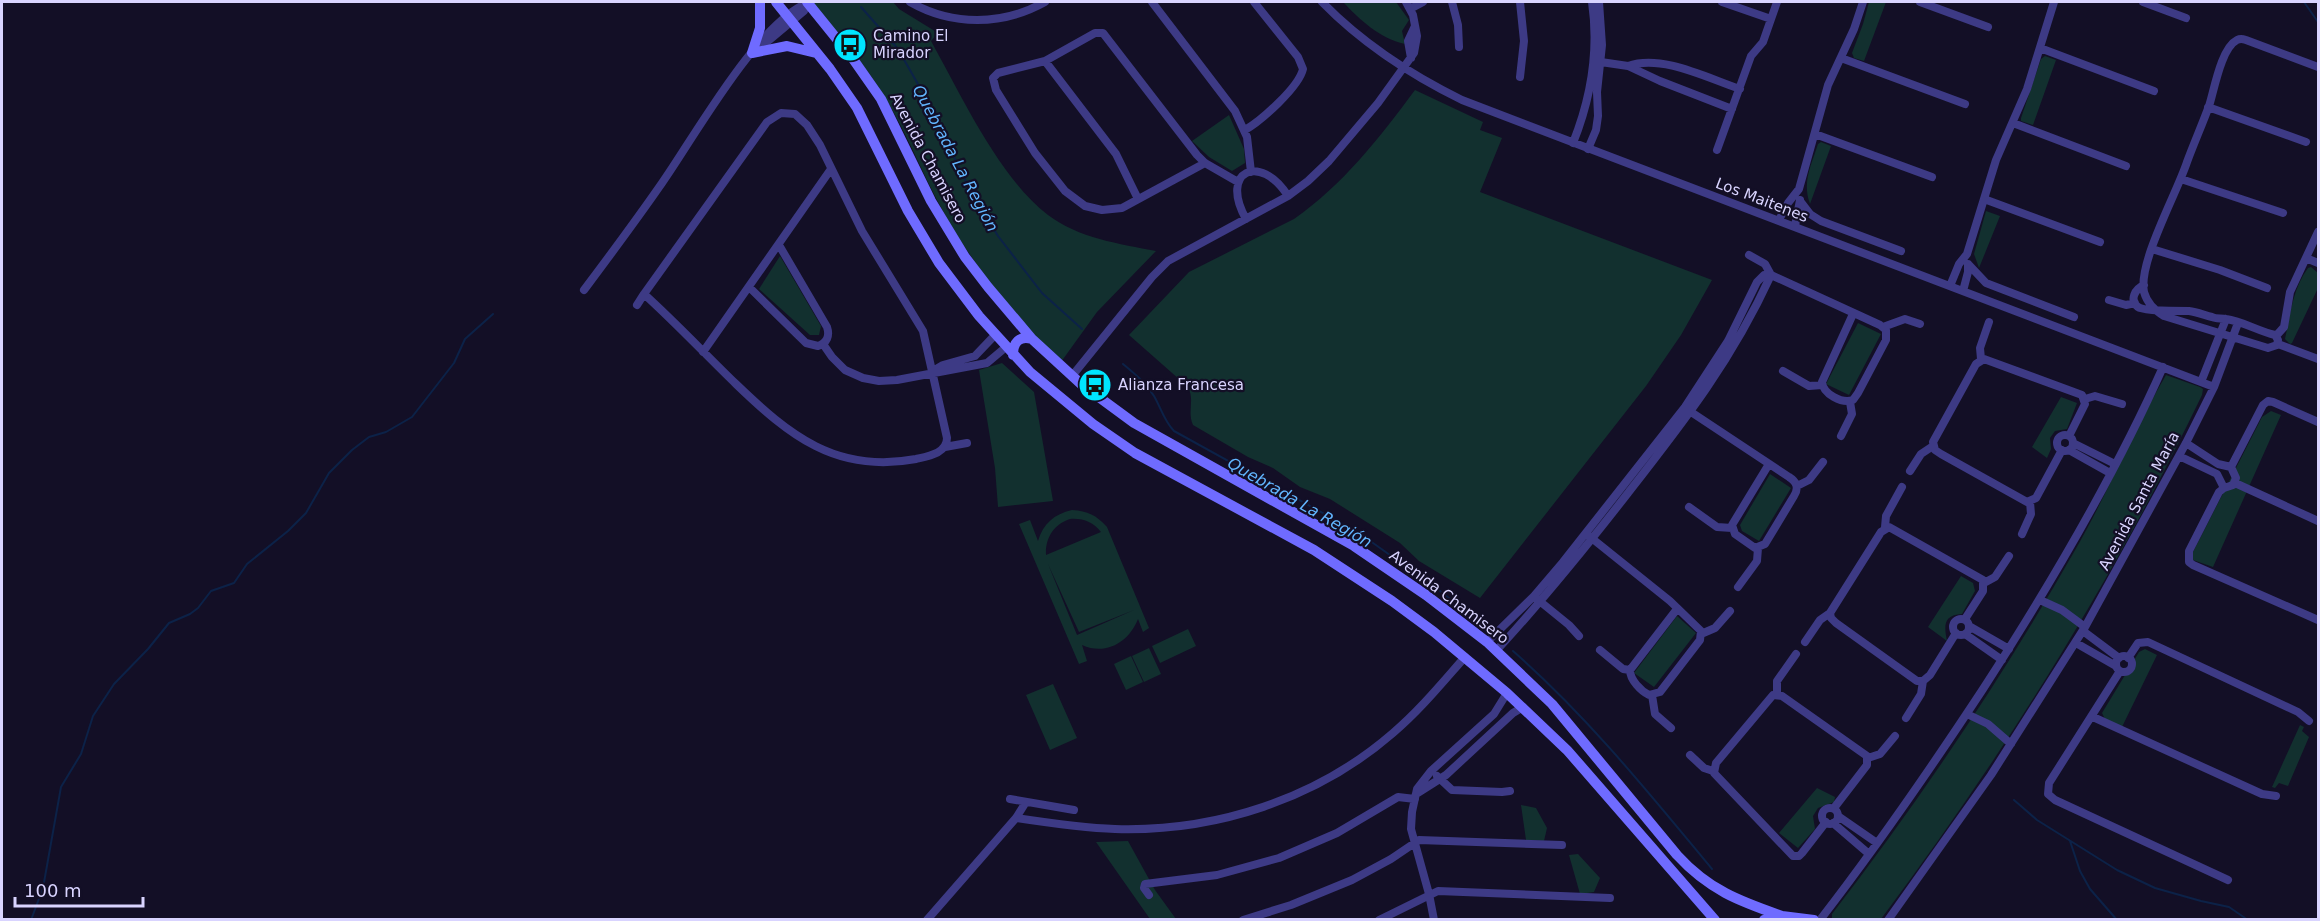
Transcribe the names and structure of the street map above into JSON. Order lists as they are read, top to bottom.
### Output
{
  "streets": {
    "street": ["Avenida Chamisero", "Los Maitenes", "Avenida Santa María"]
  },
  "crossings": [
    ["Los Maitenes", "Avenida Santa María"]
  ],
  "water": ["Quebrada La Región"],
  "places": {
    "bus stop": ["Camino El Mirador", "Alianza Francesa"]
  },
  "scale_bar": "100 m"
}
